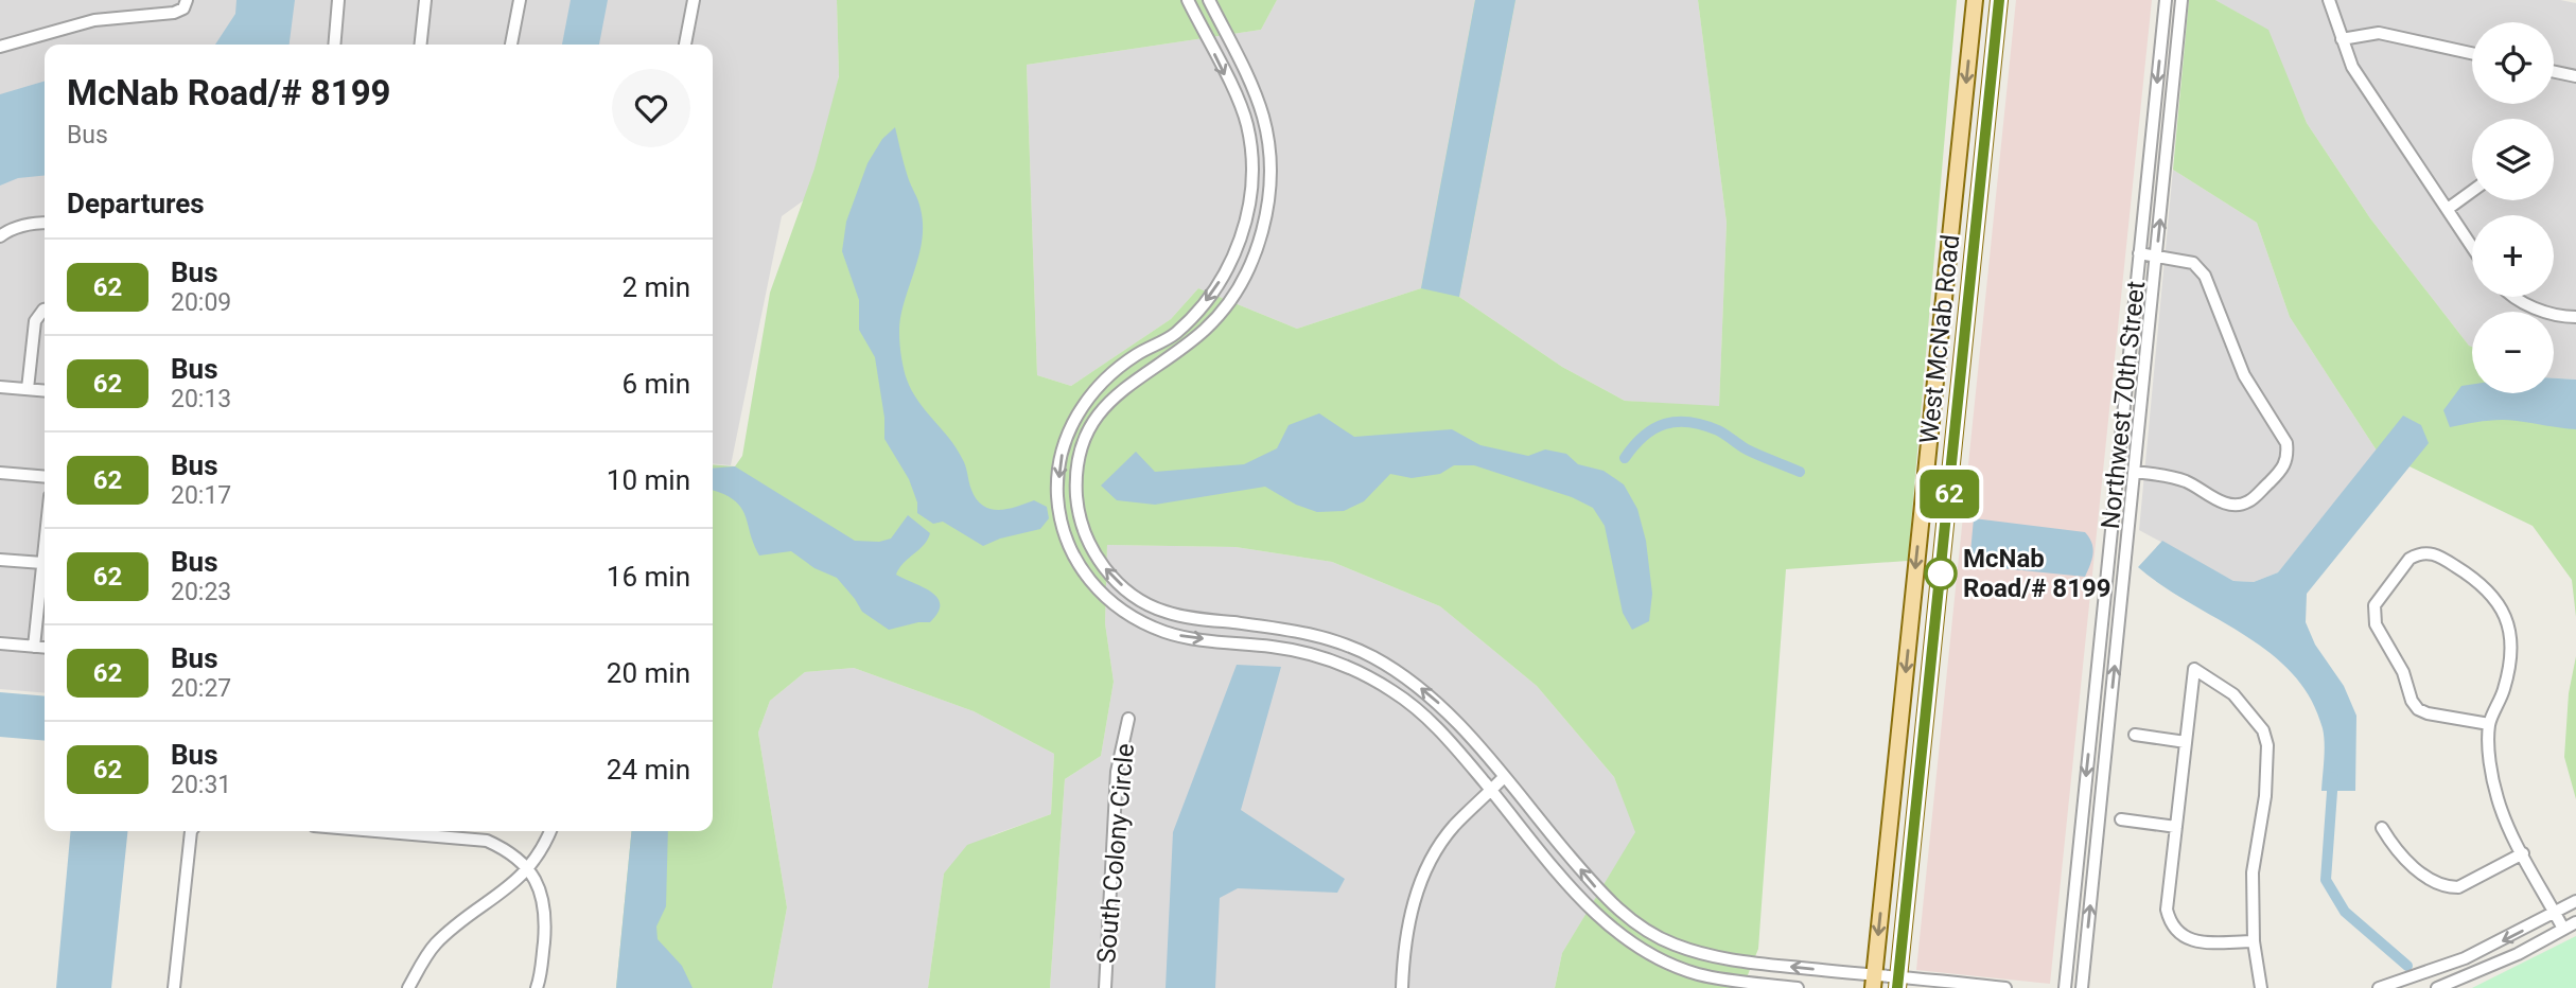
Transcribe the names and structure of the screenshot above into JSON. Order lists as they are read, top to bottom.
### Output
{
  "streets": {
    "main road": ["West McNab Road"],
    "street": ["Northwest 70th Street", "South Colony Circle"]
  },
  "places": ["McNab Road/# 8199"],
  "lines": ["bus line 62"],
  "page": {
    "on_map": "62",
    "map_buttons": ["+", "−"],
    "heading": [
      ["McNab Road/# 8199", "Bus"],
      "Departures"
    ],
    "list": [
      {
        "mark": "62",
        "name": "Bus",
        "note": "20:09",
        "value": "2 min"
      },
      {
        "mark": "62",
        "name": "Bus",
        "note": "20:13",
        "value": "6 min"
      },
      {
        "mark": "62",
        "name": "Bus",
        "note": "20:17",
        "value": "10 min"
      },
      {
        "mark": "62",
        "name": "Bus",
        "note": "20:23",
        "value": "16 min"
      },
      {
        "mark": "62",
        "name": "Bus",
        "note": "20:27",
        "value": "20 min"
      },
      {
        "mark": "62",
        "name": "Bus",
        "note": "20:31",
        "value": "24 min"
      }
    ]
  }
}
